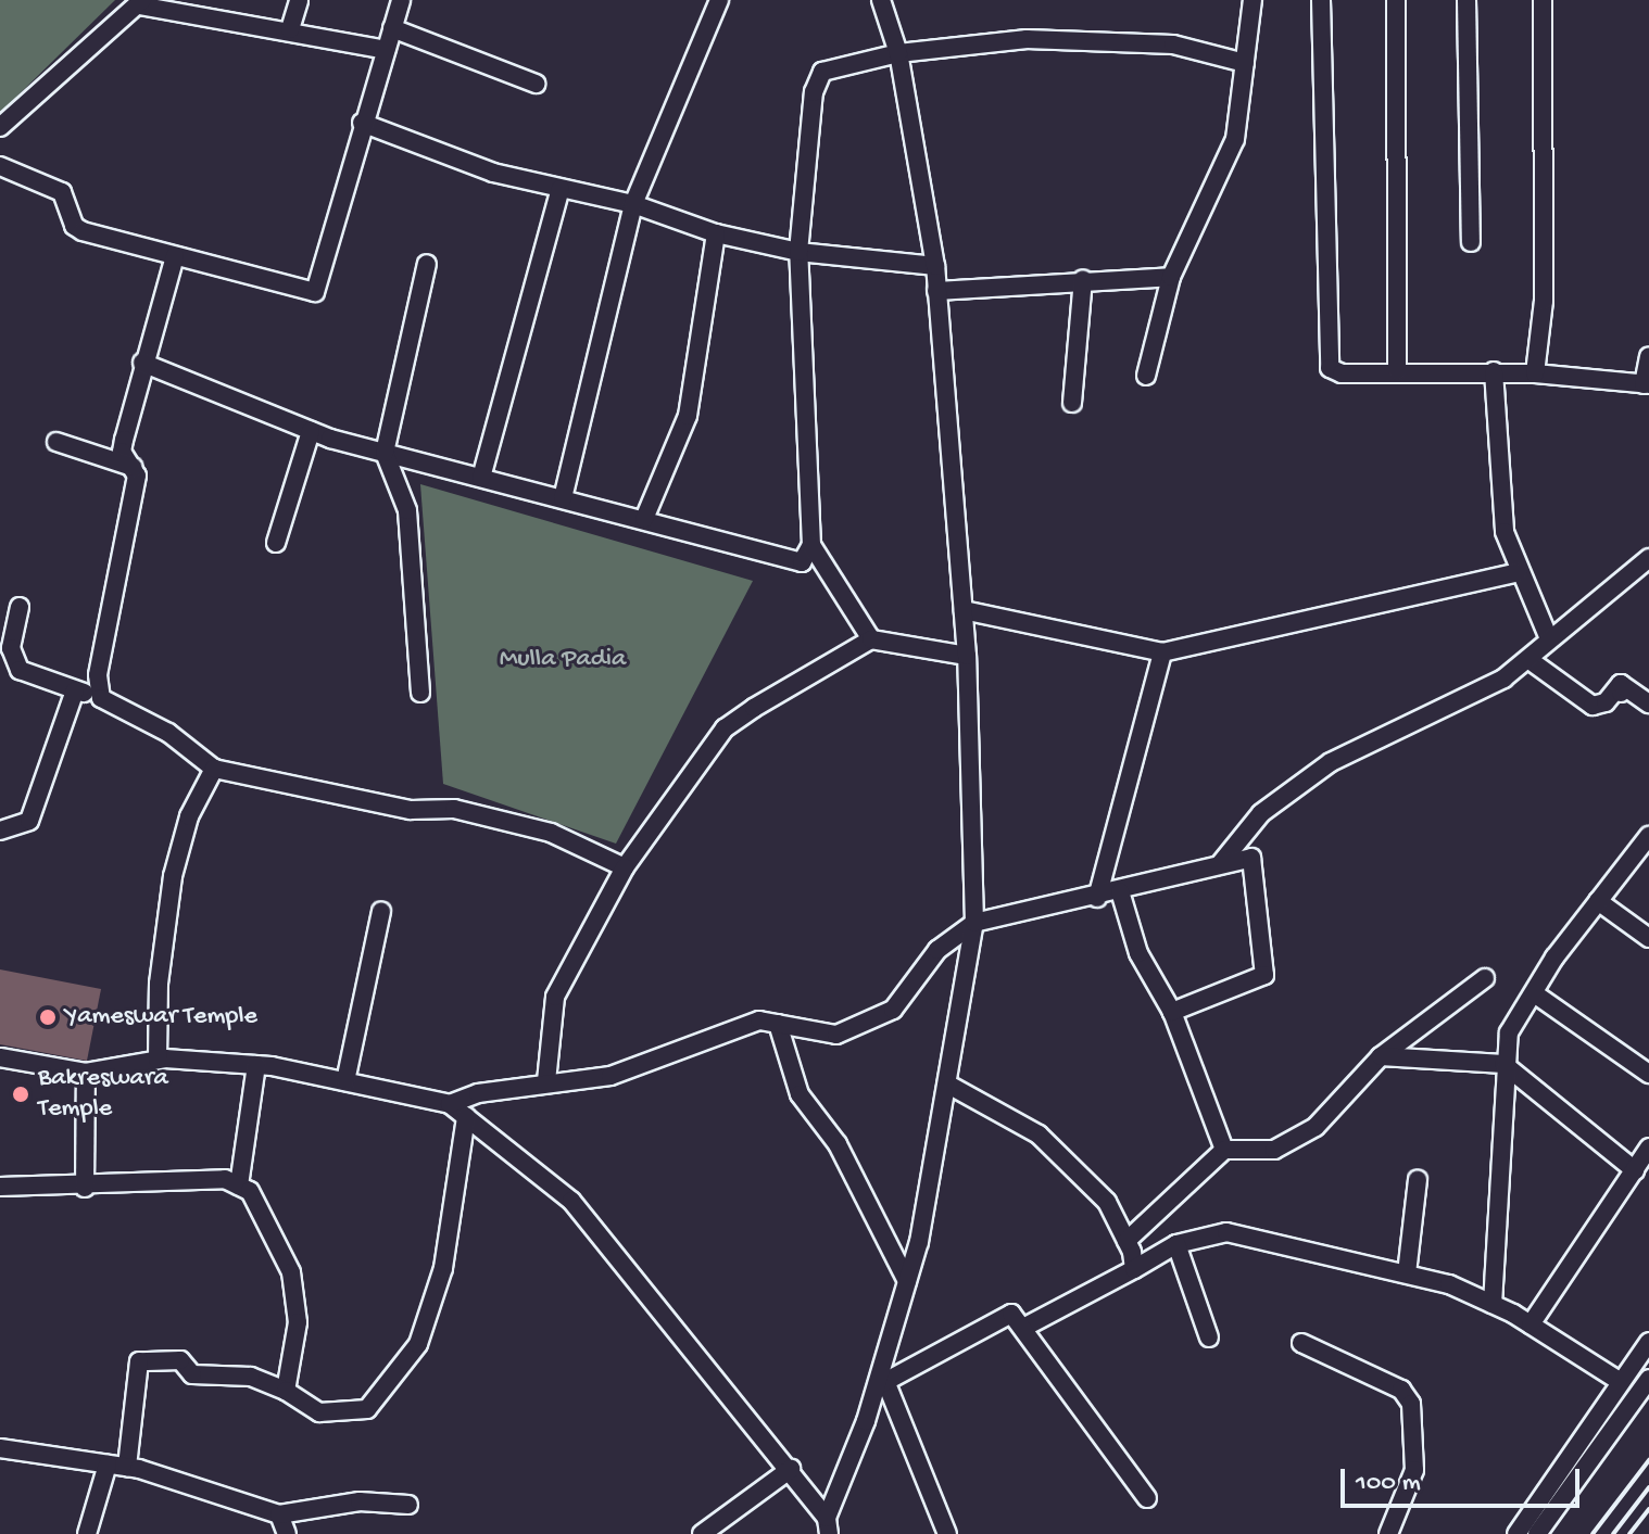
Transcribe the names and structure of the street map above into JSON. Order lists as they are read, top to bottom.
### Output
{
  "parks": ["Mulla Padia"],
  "places": ["Yameswar Temple", "Bakreswara Temple"],
  "scale_bar": "100 m"
}
